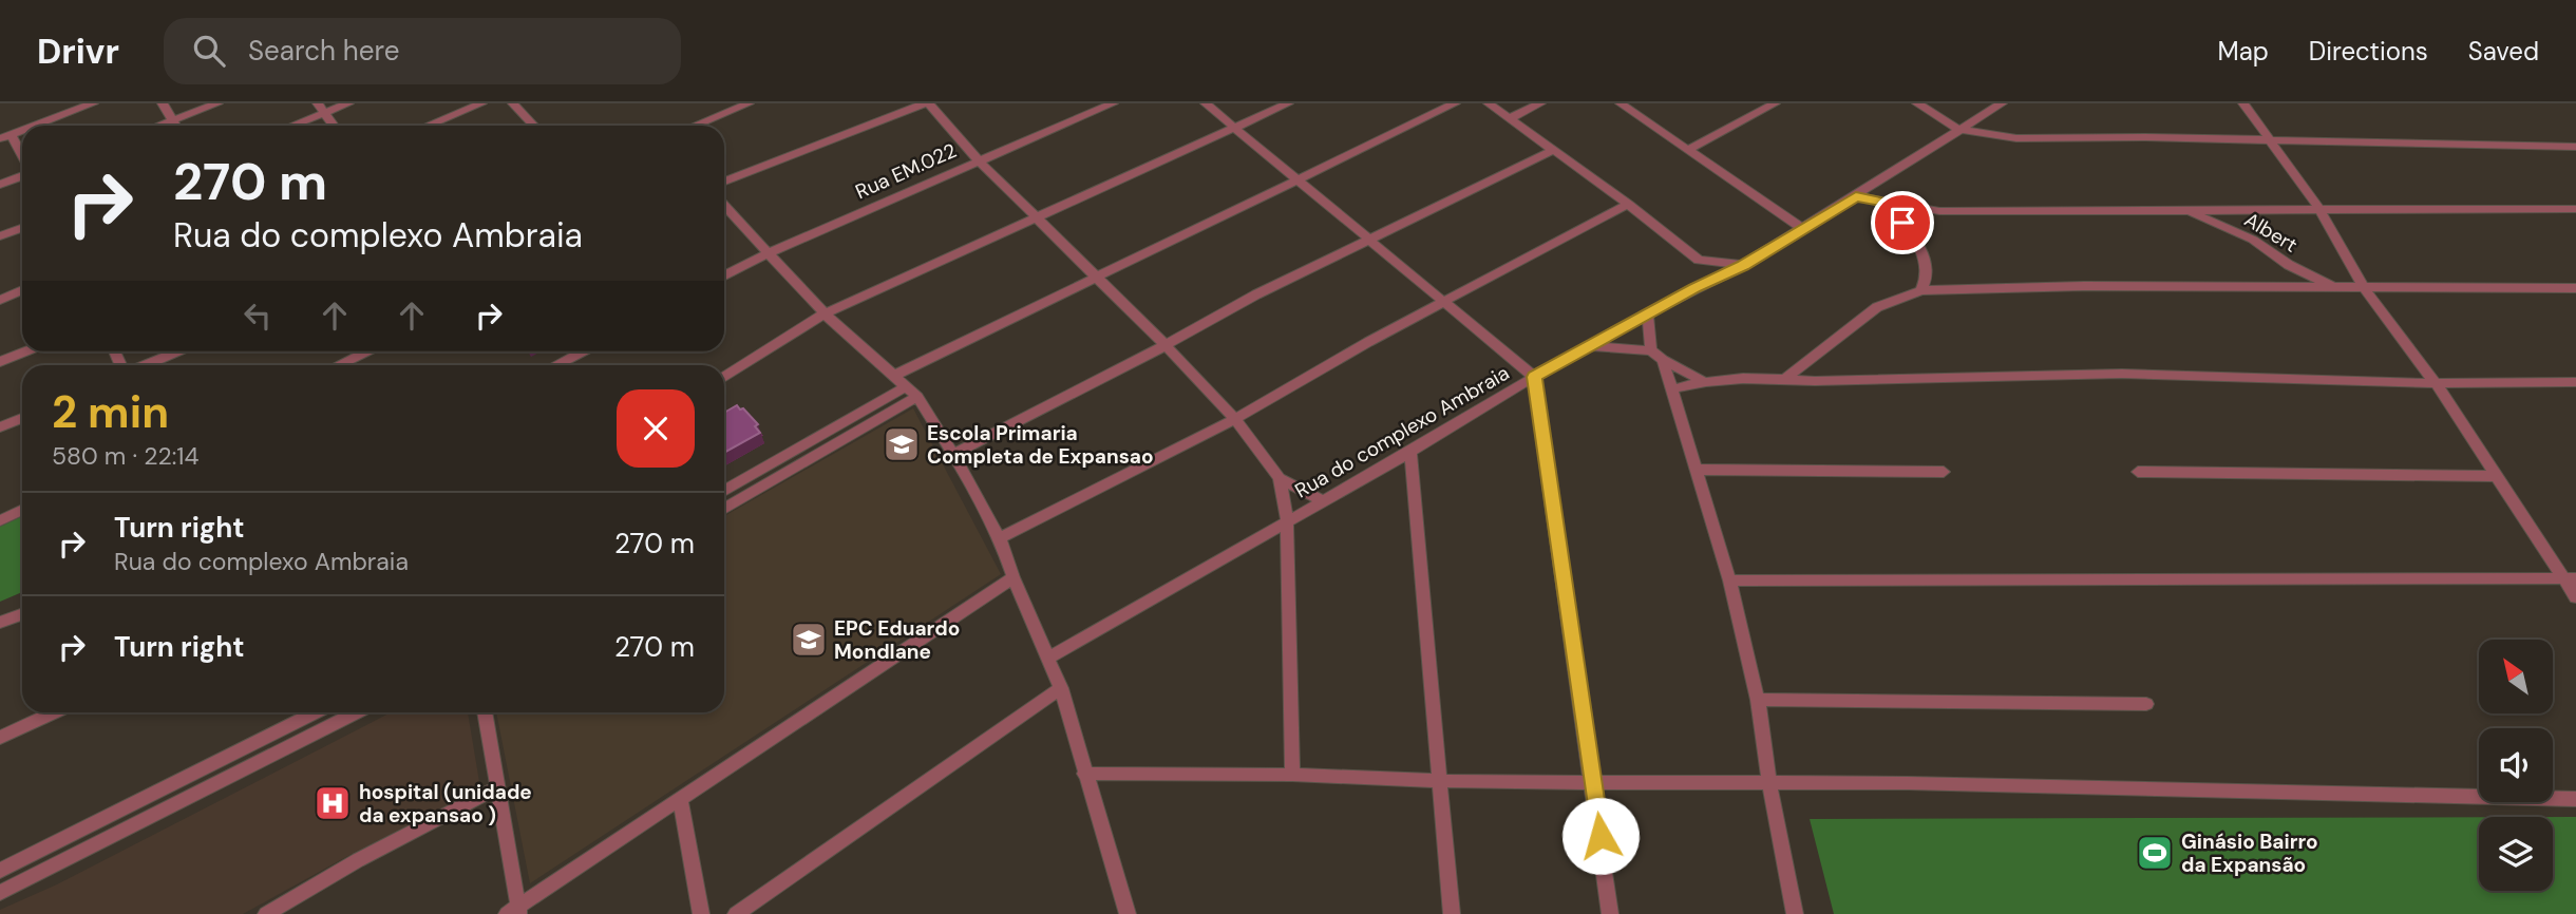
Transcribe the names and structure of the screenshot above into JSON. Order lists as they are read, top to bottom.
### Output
{
  "streets": {
    "street": ["Rua EM.022", "Albert", "Rua do complexo Ambraia"]
  },
  "places": {
    "school or university": ["Escola Primaria Completa de Expansao", "EPC Eduardo Mondlane"],
    "hospital": ["hospital (unidade da expansao )"],
    "sports": ["Ginásio Bairro da Expansão"]
  },
  "north": "top left",
  "page": {
    "header": "Drivr",
    "search": "Search here",
    "nav": ["Map", "Directions", "Saved"],
    "turn": ["270 m", "Rua do complexo Ambraia"],
    "heading": ["2 min", "580 m · 22:14"],
    "list": [
      {
        "name": "Turn right",
        "note": "Rua do complexo Ambraia",
        "value": "270 m"
      },
      {
        "name": "Turn right",
        "value": "270 m"
      }
    ]
  }
}
